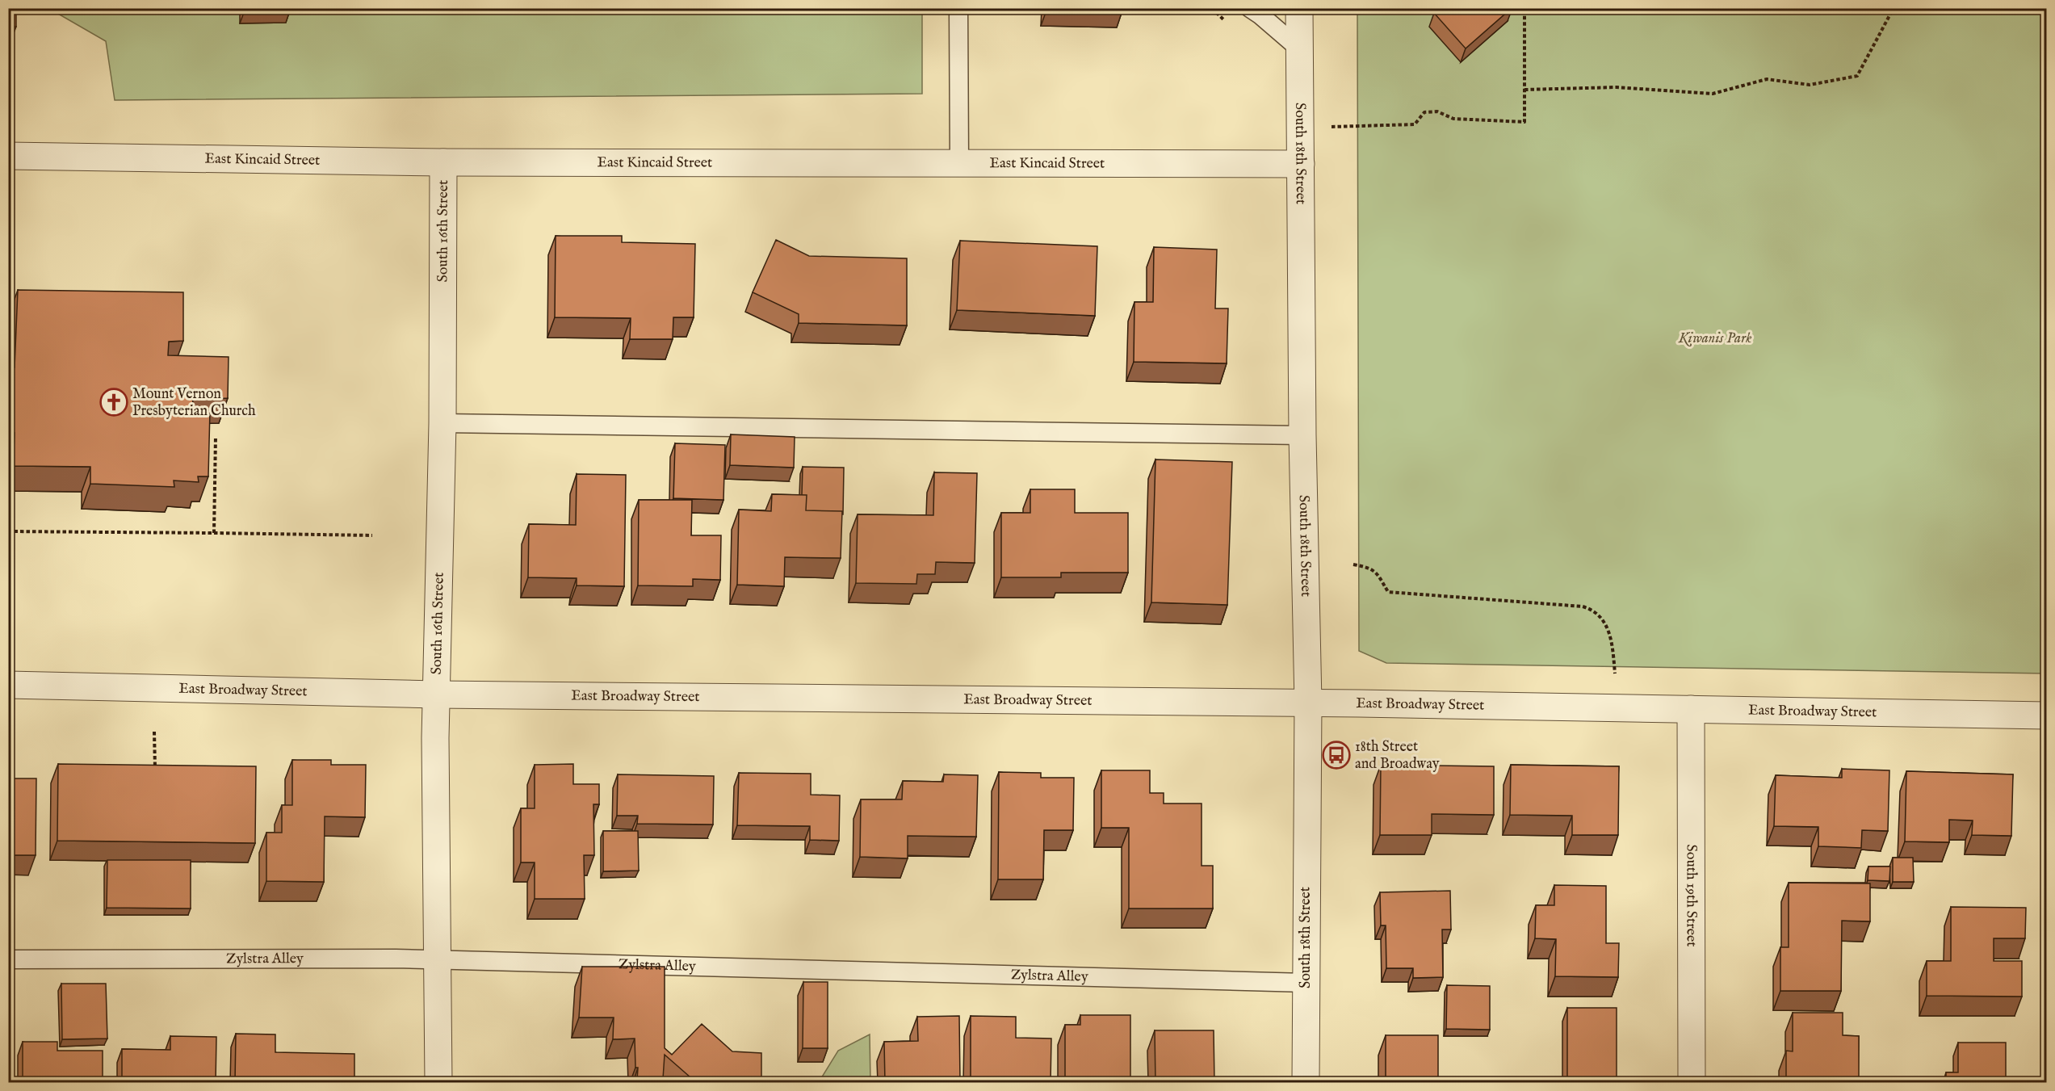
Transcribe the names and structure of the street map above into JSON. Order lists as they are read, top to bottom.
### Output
{
  "streets": {
    "street": [
      "South 18th Street",
      "East Kincaid Street",
      "South 16th Street",
      "East Broadway Street",
      "South 19th Street"
    ],
    "lane": ["Zylstra Alley"]
  },
  "crossings": [
    ["South 18th Street", "East Kincaid Street"],
    ["South 18th Street", "East Broadway Street"],
    ["South 18th Street", "Zylstra Alley"],
    ["East Kincaid Street", "South 16th Street"],
    ["South 16th Street", "East Broadway Street"],
    ["South 16th Street", "Zylstra Alley"],
    ["East Broadway Street", "South 19th Street"]
  ],
  "parks": ["Kiwanis Park"],
  "places": {
    "church": ["Mount Vernon Presbyterian Church"],
    "bus stop": ["18th Street and Broadway"]
  }
}
